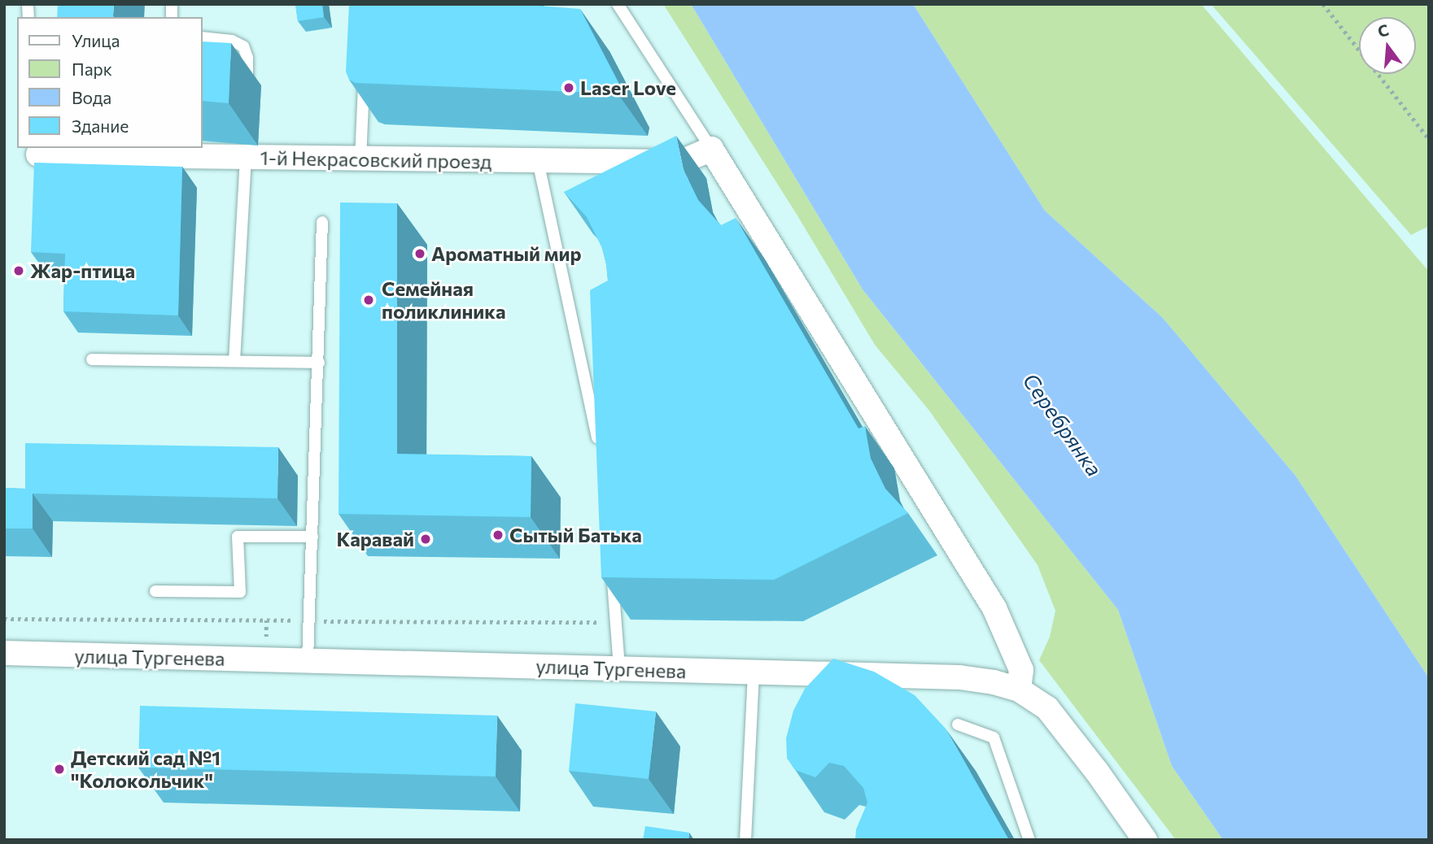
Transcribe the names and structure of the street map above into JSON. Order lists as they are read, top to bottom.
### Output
{
  "streets": {
    "street": ["1-й Некрасовский проезд", "улица Тургенева"]
  },
  "water": ["Серебрянка"],
  "places": [
    "Laser Love",
    "Ароматный мир",
    "Жар-птица",
    "Семейная поликлиника",
    "Сытый Батька",
    "Каравай",
    "Детский сад №1 \"Колокольчик\""
  ],
  "legend": [
    "Улица",
    "Парк",
    "Вода",
    "Здание"
  ],
  "north": "top"
}
